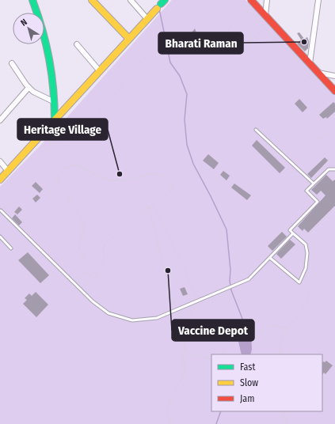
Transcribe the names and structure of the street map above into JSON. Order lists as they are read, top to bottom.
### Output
{
  "places": ["Bharati Raman", "Heritage Village", "Vaccine Depot"],
  "legend": ["Fast", "Slow", "Jam"],
  "north": "top left"
}
